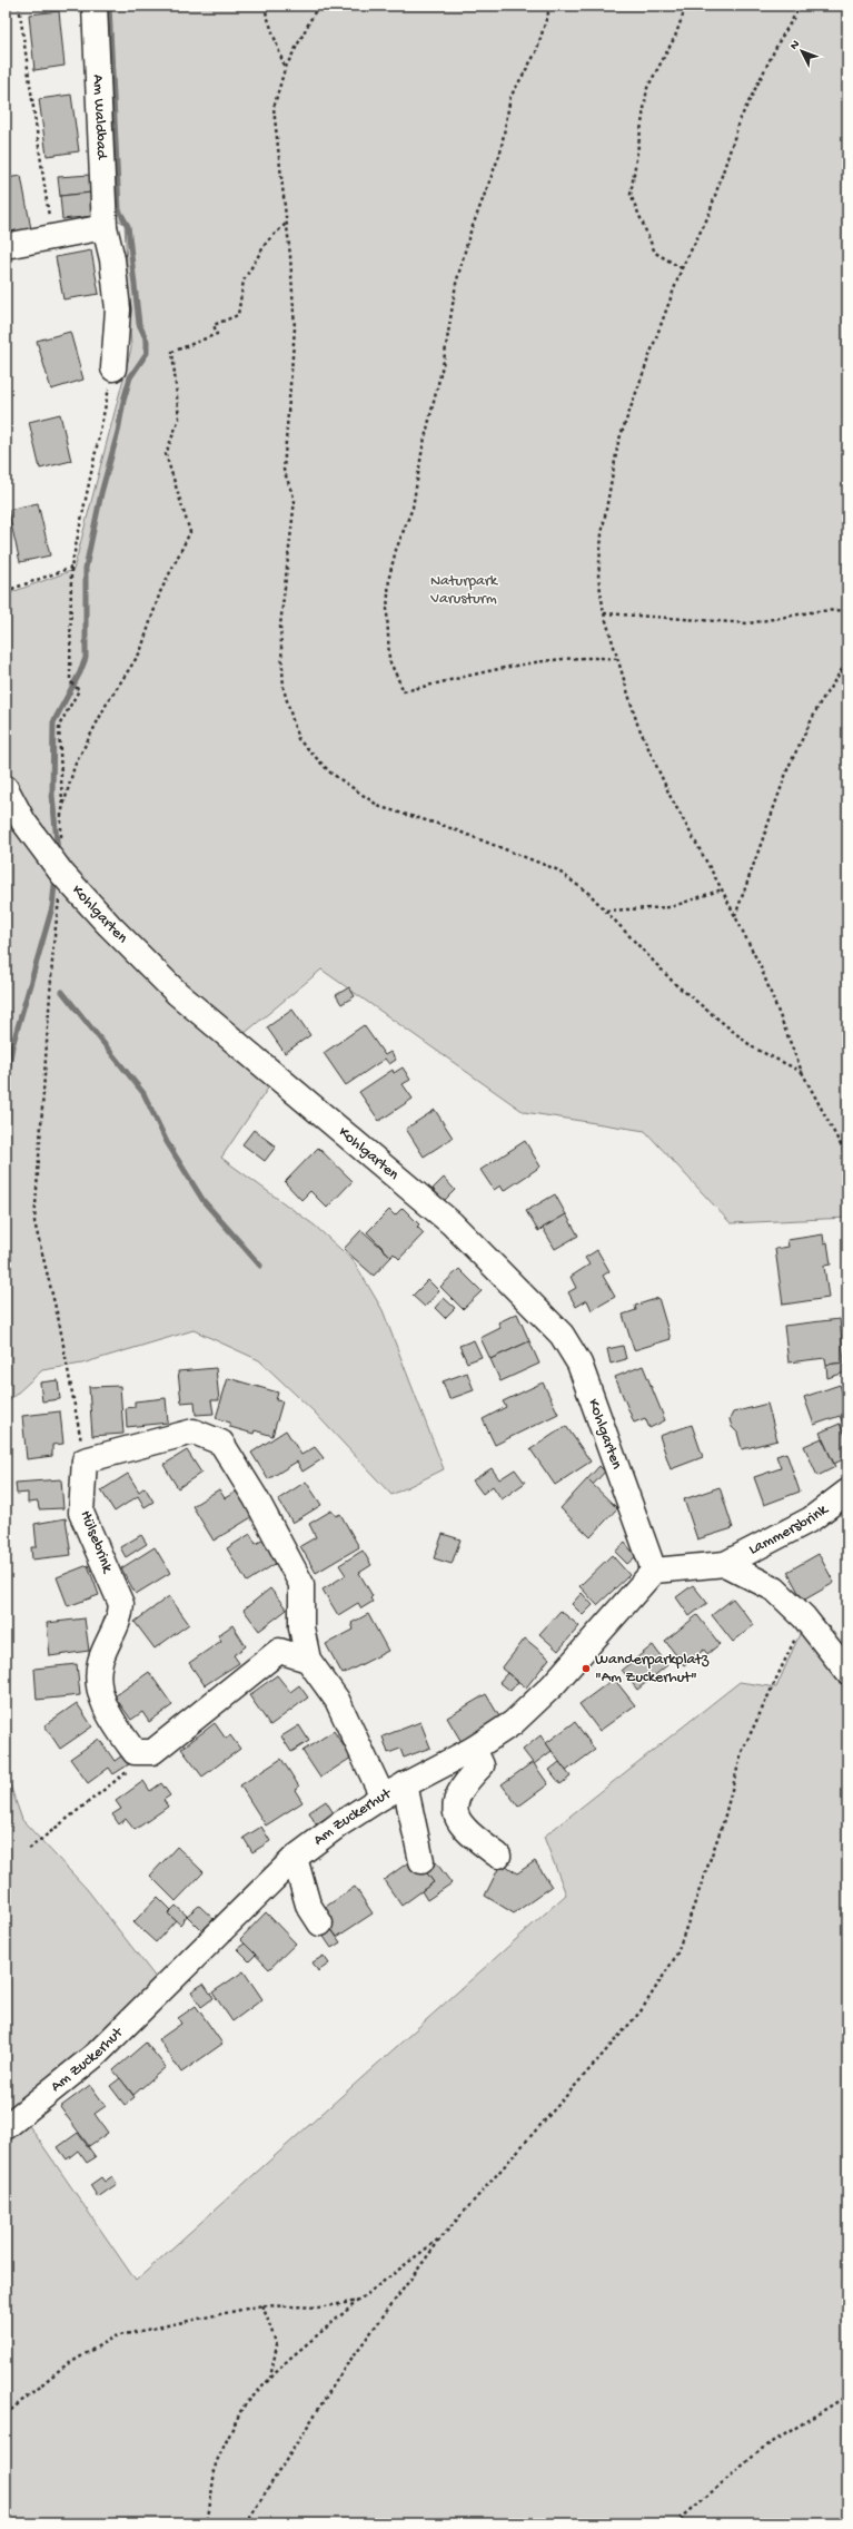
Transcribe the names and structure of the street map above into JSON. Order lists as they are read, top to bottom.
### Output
{
  "streets": {
    "street": [
      "Am Waldbad",
      "Kohlgarten",
      "Lammersbrink",
      "Hülsebrink",
      "Am Zuckerhut"
    ]
  },
  "crossings": [
    ["Kohlgarten", "Am Zuckerhut"]
  ],
  "parks": ["Naturpark Varusturm"],
  "places": ["Wanderparkplatz \"Am Zuckerhut\""],
  "north": "top left"
}
